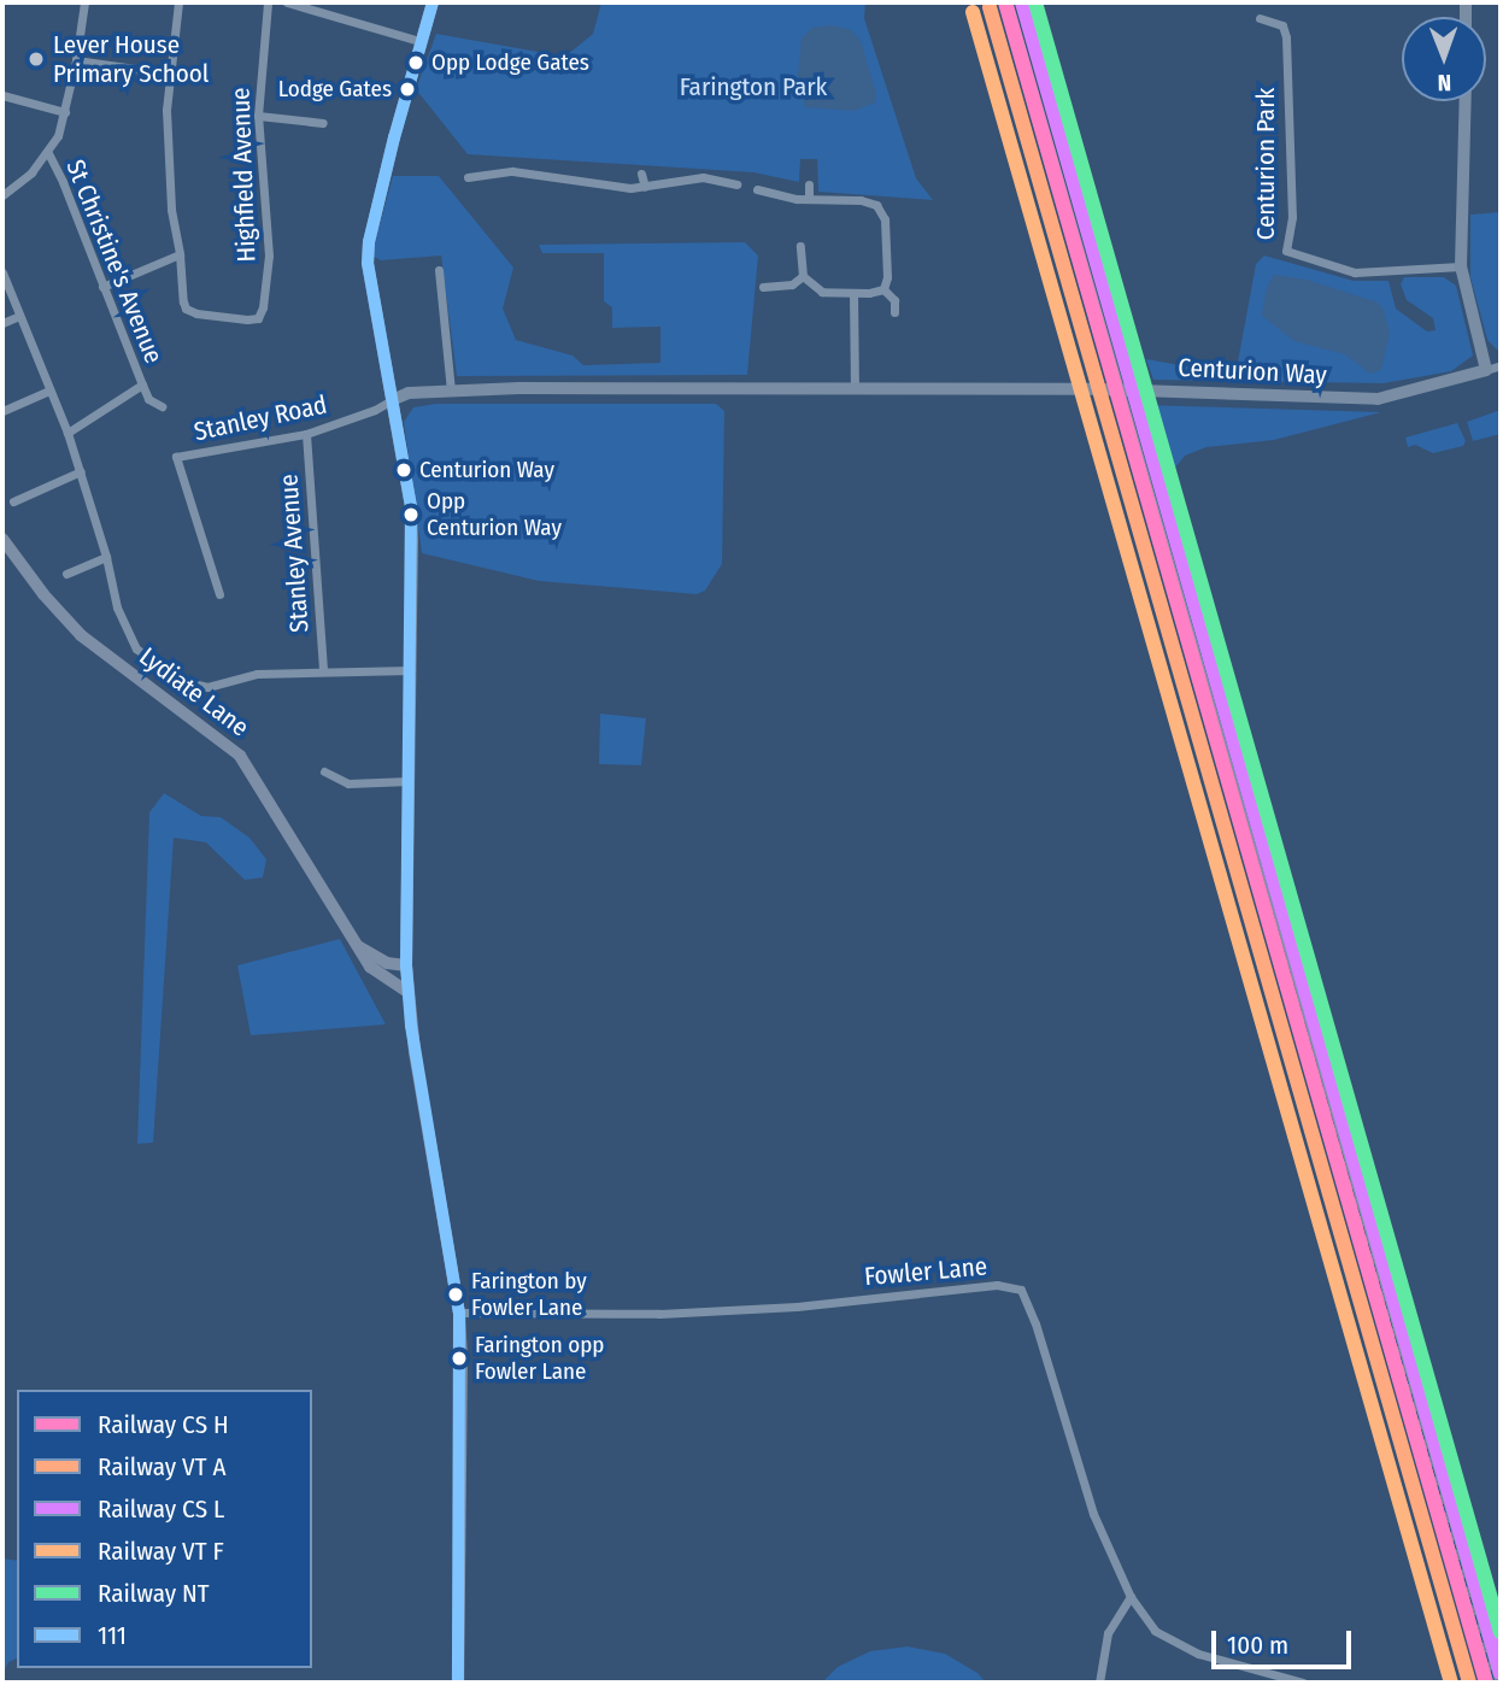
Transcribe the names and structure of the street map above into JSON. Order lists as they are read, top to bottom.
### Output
{
  "streets": {
    "main road": ["Lydiate Lane"],
    "street": [
      "Centurion Park",
      "Highfield Avenue",
      "St Christine's Avenue",
      "Centurion Way",
      "Stanley Road",
      "Stanley Avenue",
      "Fowler Lane"
    ]
  },
  "crossings": [
    ["Centurion Way", "Stanley Road"],
    ["Stanley Road", "Stanley Avenue"]
  ],
  "parks": ["Farington Park"],
  "places": [
    "Lever House Primary School",
    "Opp Lodge Gates",
    "Lodge Gates",
    "Centurion Way",
    "Opp Centurion Way",
    "Farington by Fowler Lane",
    "Farington opp Fowler Lane"
  ],
  "lines": ["rail line NT", "transit line 111"],
  "legend": [
    "Railway CS H",
    "Railway VT A",
    "Railway CS L",
    "Railway VT F",
    "Railway NT",
    "111"
  ],
  "scale_bar": "100 m",
  "north": "bottom"
}
